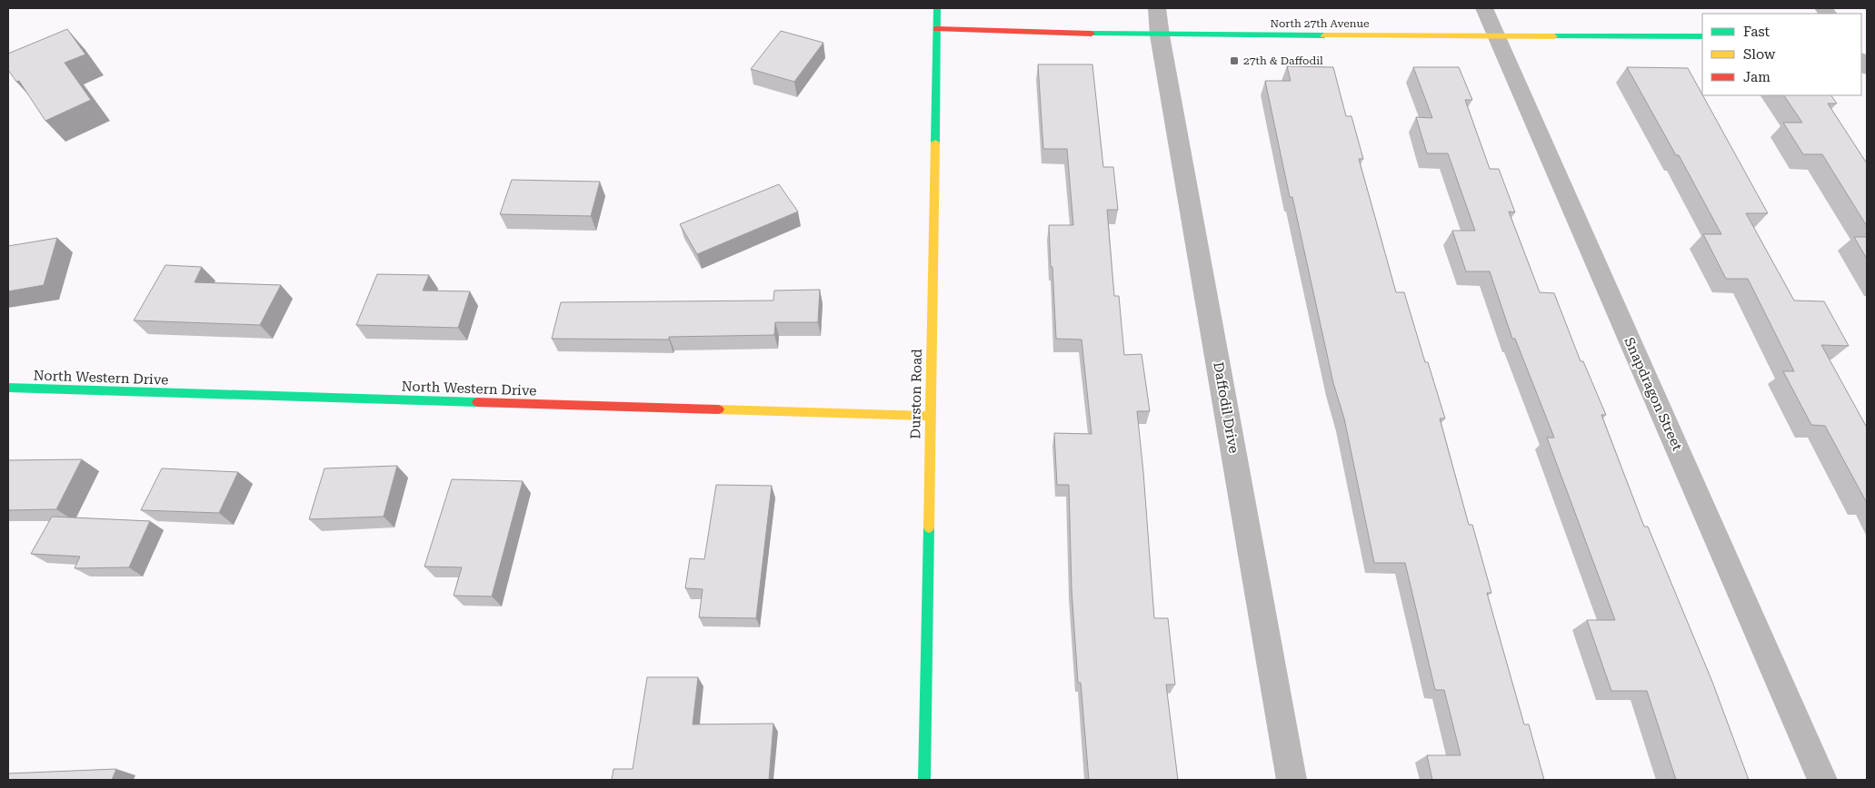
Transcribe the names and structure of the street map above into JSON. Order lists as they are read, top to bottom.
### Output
{
  "streets": {
    "street": [
      "North 27th Avenue",
      "North Western Drive",
      "Durston Road",
      "Snapdragon Street",
      "Daffodil Drive"
    ]
  },
  "crossings": [
    ["North 27th Avenue", "Durston Road"],
    ["North 27th Avenue", "Snapdragon Street"],
    ["North 27th Avenue", "Daffodil Drive"],
    ["North Western Drive", "Durston Road"]
  ],
  "places": {
    "transit": ["27th & Daffodil"]
  },
  "legend": ["Fast", "Slow", "Jam"]
}
